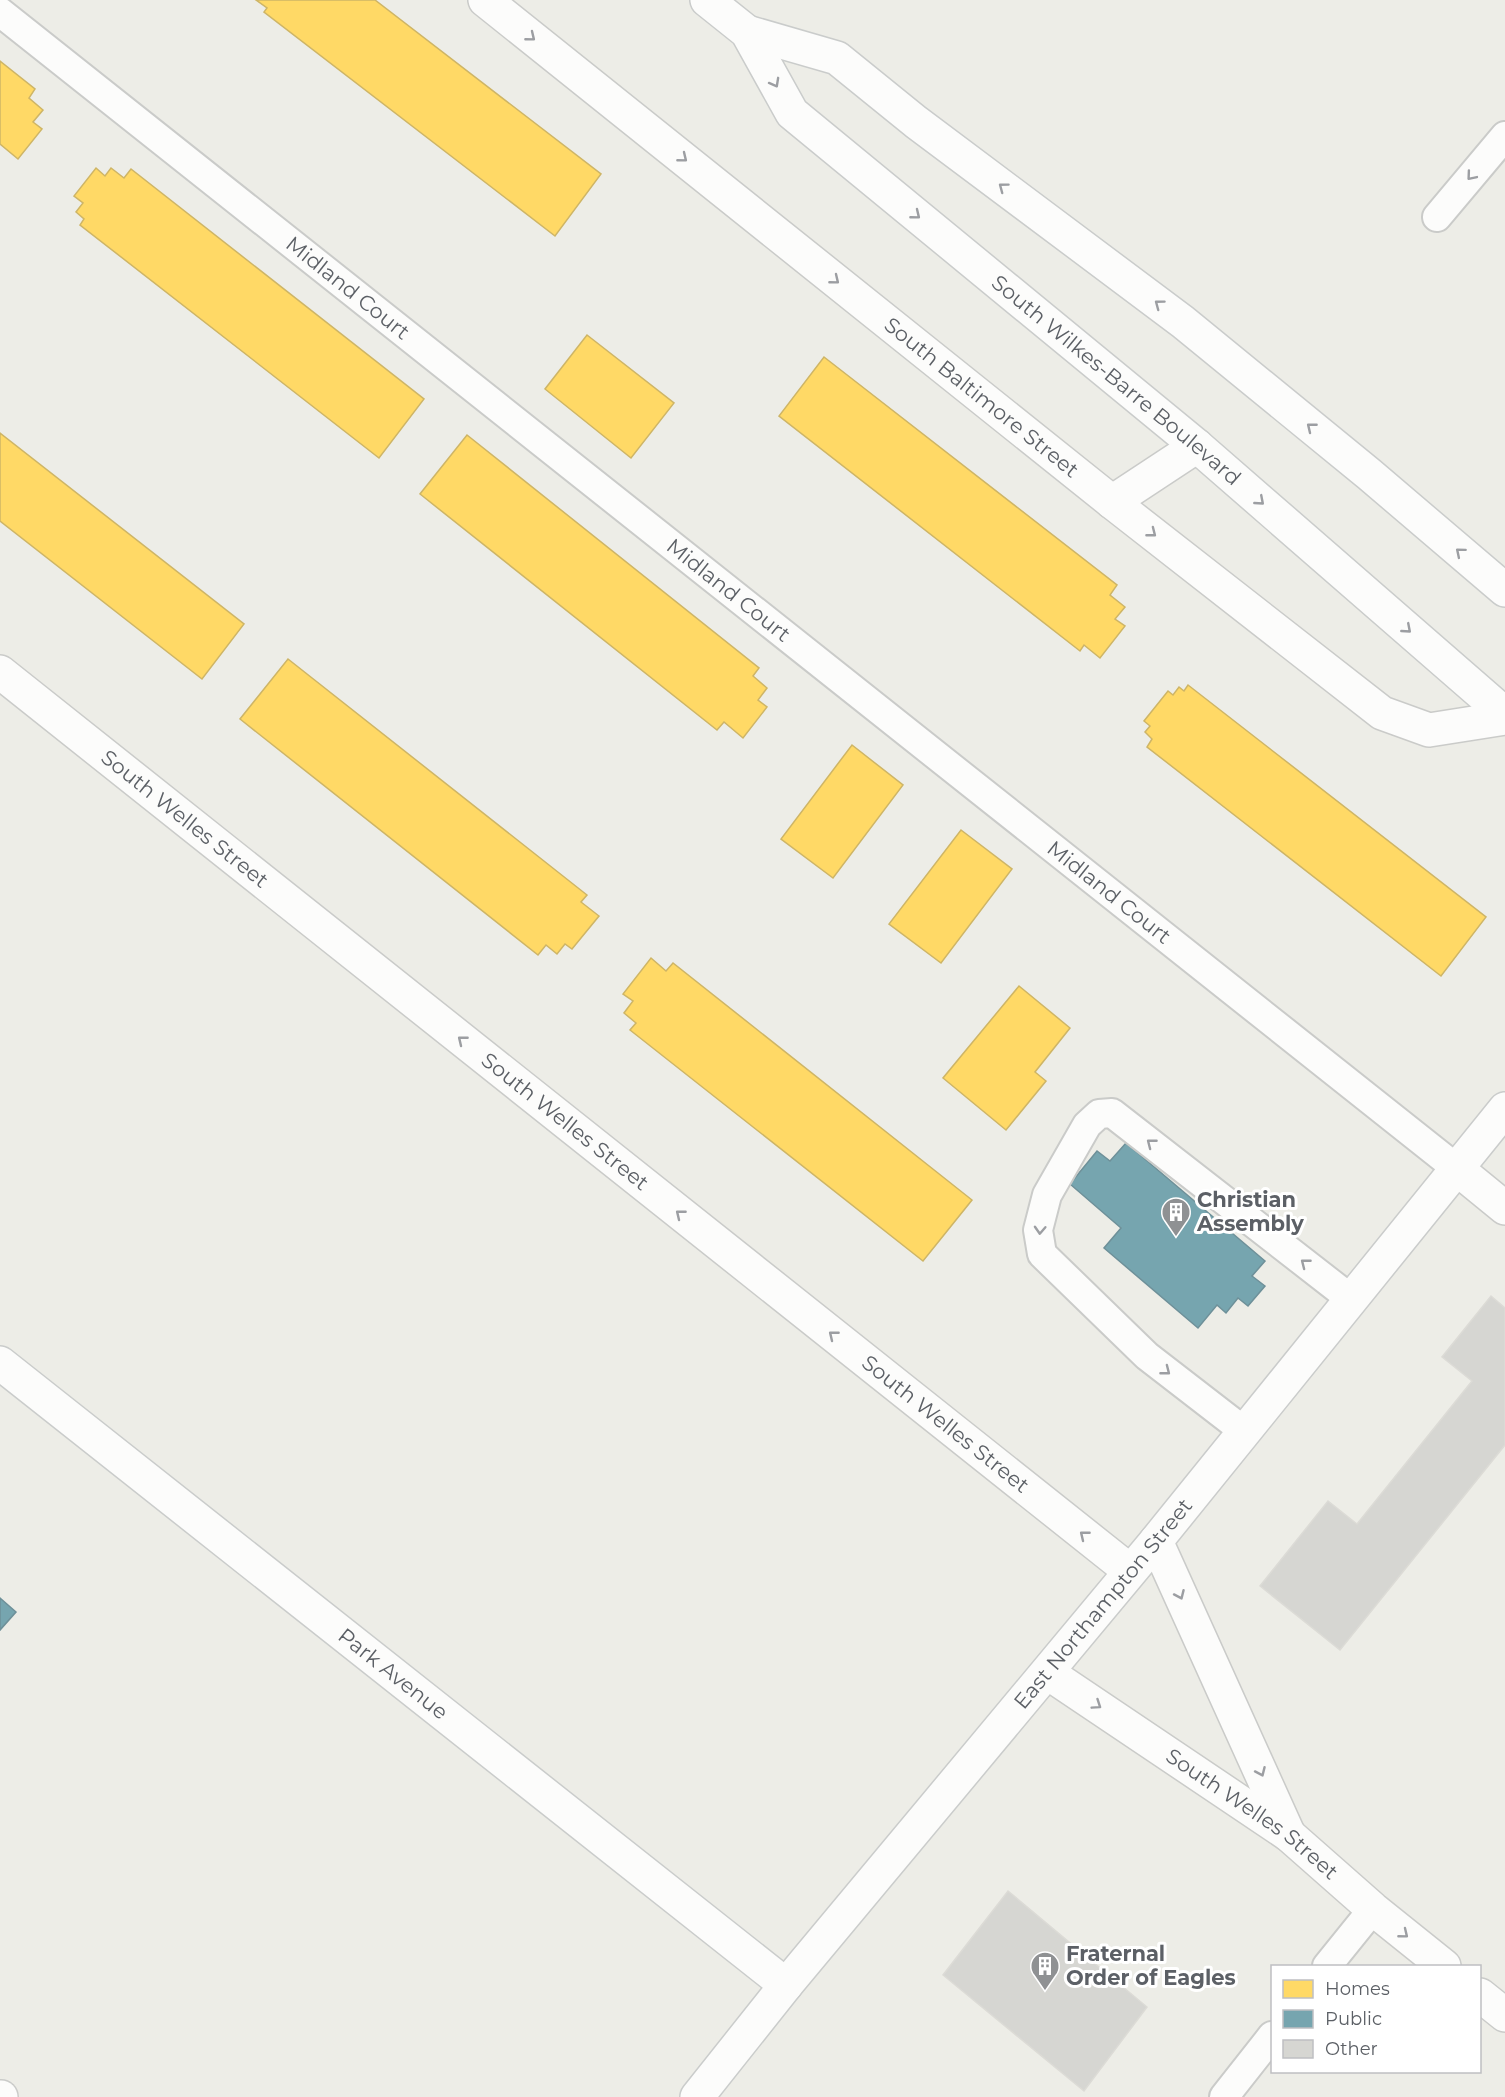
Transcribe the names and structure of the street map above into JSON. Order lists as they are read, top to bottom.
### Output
{
  "streets": {
    "main road": [
      "South Wilkes-Barre Boulevard",
      "South Baltimore Street",
      "South Welles Street",
      "East Northampton Street",
      "Park Avenue"
    ],
    "lane": ["Midland Court"]
  },
  "crossings": [
    ["Midland Court", "East Northampton Street"],
    ["South Wilkes-Barre Boulevard", "South Baltimore Street"],
    ["South Welles Street", "East Northampton Street"],
    ["East Northampton Street", "Park Avenue"]
  ],
  "one_way": ["South Baltimore Street"],
  "places": {
    "building": ["Christian Assembly", "Fraternal Order of Eagles"]
  },
  "legend": ["Homes", "Public", "Other"]
}
